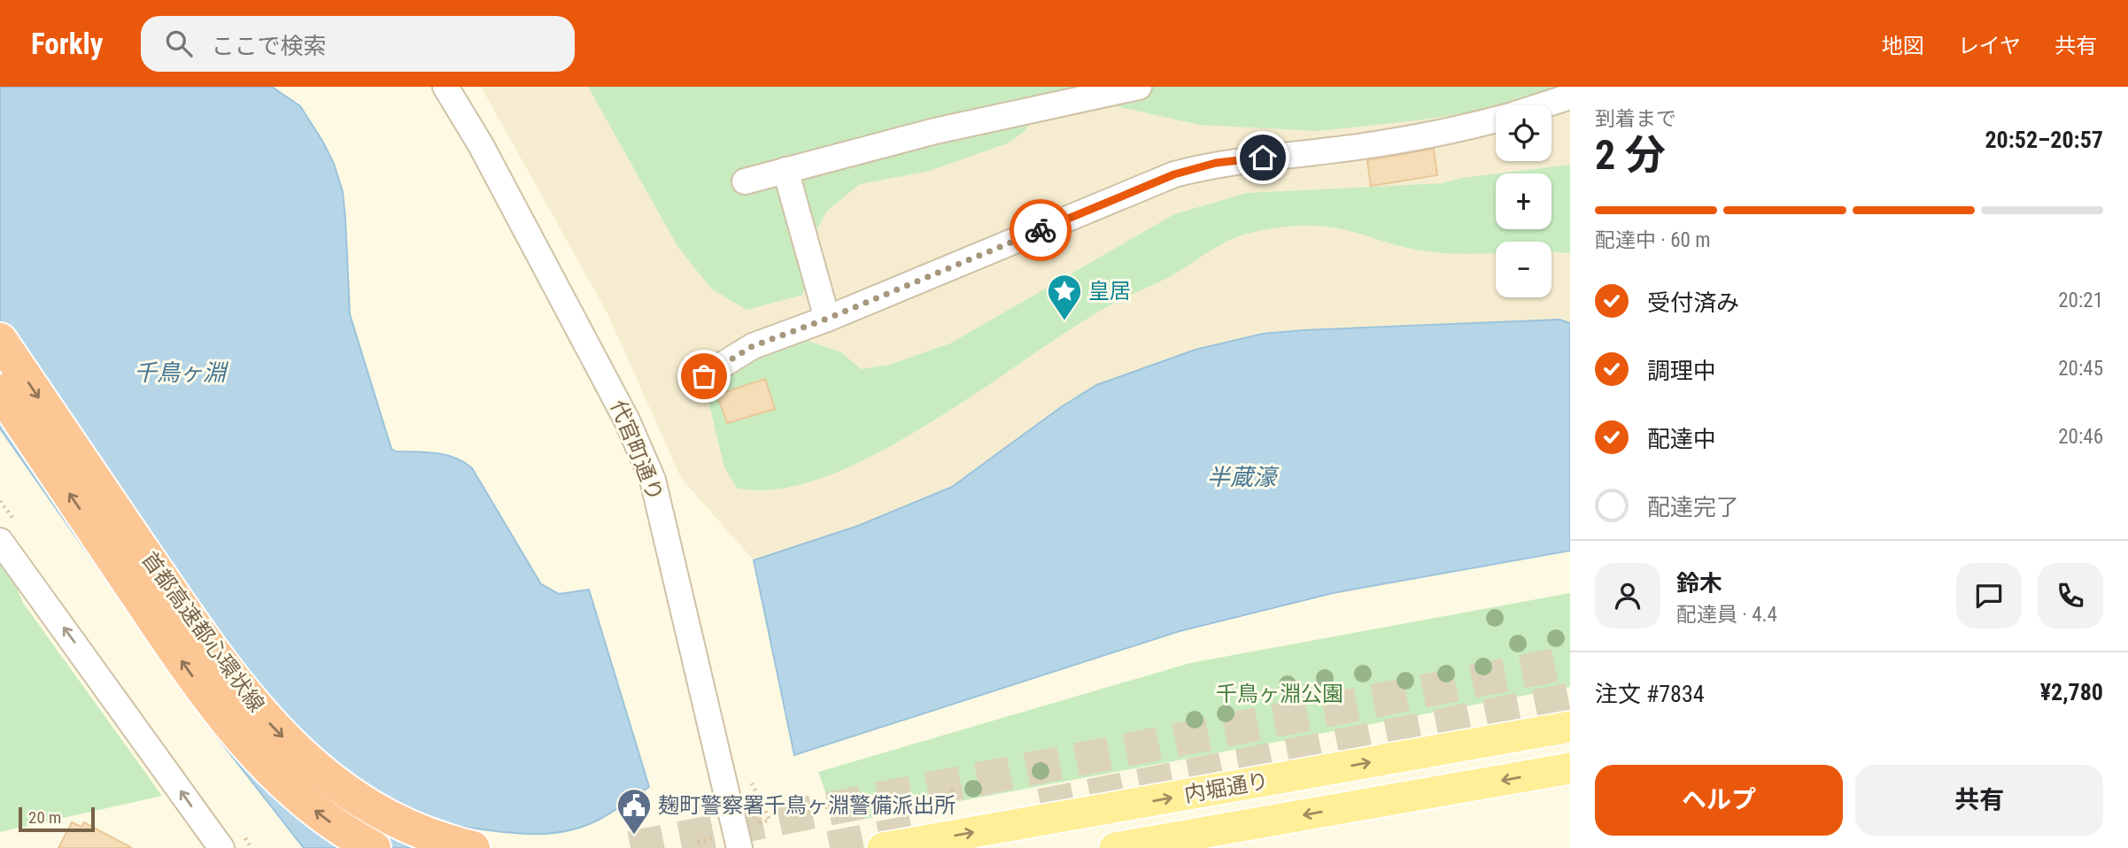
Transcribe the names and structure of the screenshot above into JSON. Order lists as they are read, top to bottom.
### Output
{
  "streets": {
    "highway": ["首都高速都心環状線"],
    "main road": ["内堀通り"],
    "street": ["代官町通り"]
  },
  "water": ["千鳥ヶ淵", "半蔵濠"],
  "parks": ["千鳥ヶ淵公園"],
  "places": {
    "place": ["皇居"],
    "public building": ["麹町警察署千鳥ヶ淵警備派出所"]
  },
  "scale_bar": "20 m",
  "page": {
    "header": "Forkly",
    "search": "ここで検索",
    "nav": ["地図", "レイヤ", "共有"],
    "heading": ["2 分", "到着まで", "20:52–20:57"],
    "panel": [
      "鈴木",
      "配達員 · 4.4",
      "注文 #7834",
      "¥2,780"
    ],
    "map_buttons": ["+", "−"],
    "bar": "配達中 · 60 m",
    "list": [
      ["受付済み", "20:21"],
      ["調理中", "20:45"],
      ["配達中", "20:46"],
      "配達完了"
    ],
    "buttons": ["ヘルプ", "共有"],
    "scale": "20 m"
  }
}
